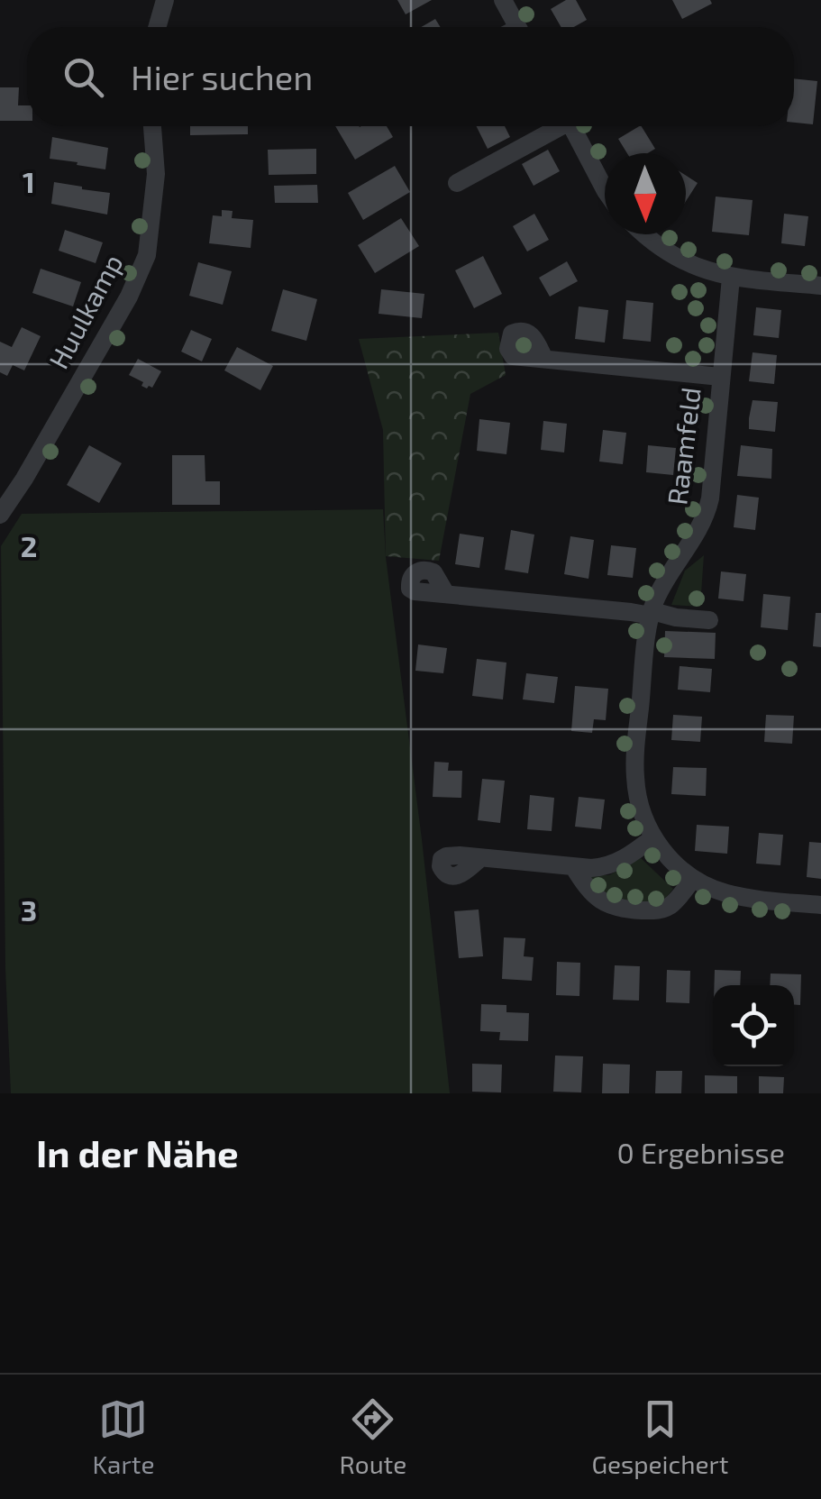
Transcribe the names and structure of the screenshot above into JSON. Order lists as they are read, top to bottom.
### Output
{
  "streets": {
    "street": ["Huulkamp", "Raamfeld"]
  },
  "north": "bottom",
  "page": {
    "search": "Hier suchen",
    "heading": ["In der Nähe", "0 Ergebnisse"],
    "nav": ["Karte", "Route", "Gespeichert"]
  },
  "grid": {
    "rows": ["1", "2", "3"]
  }
}
